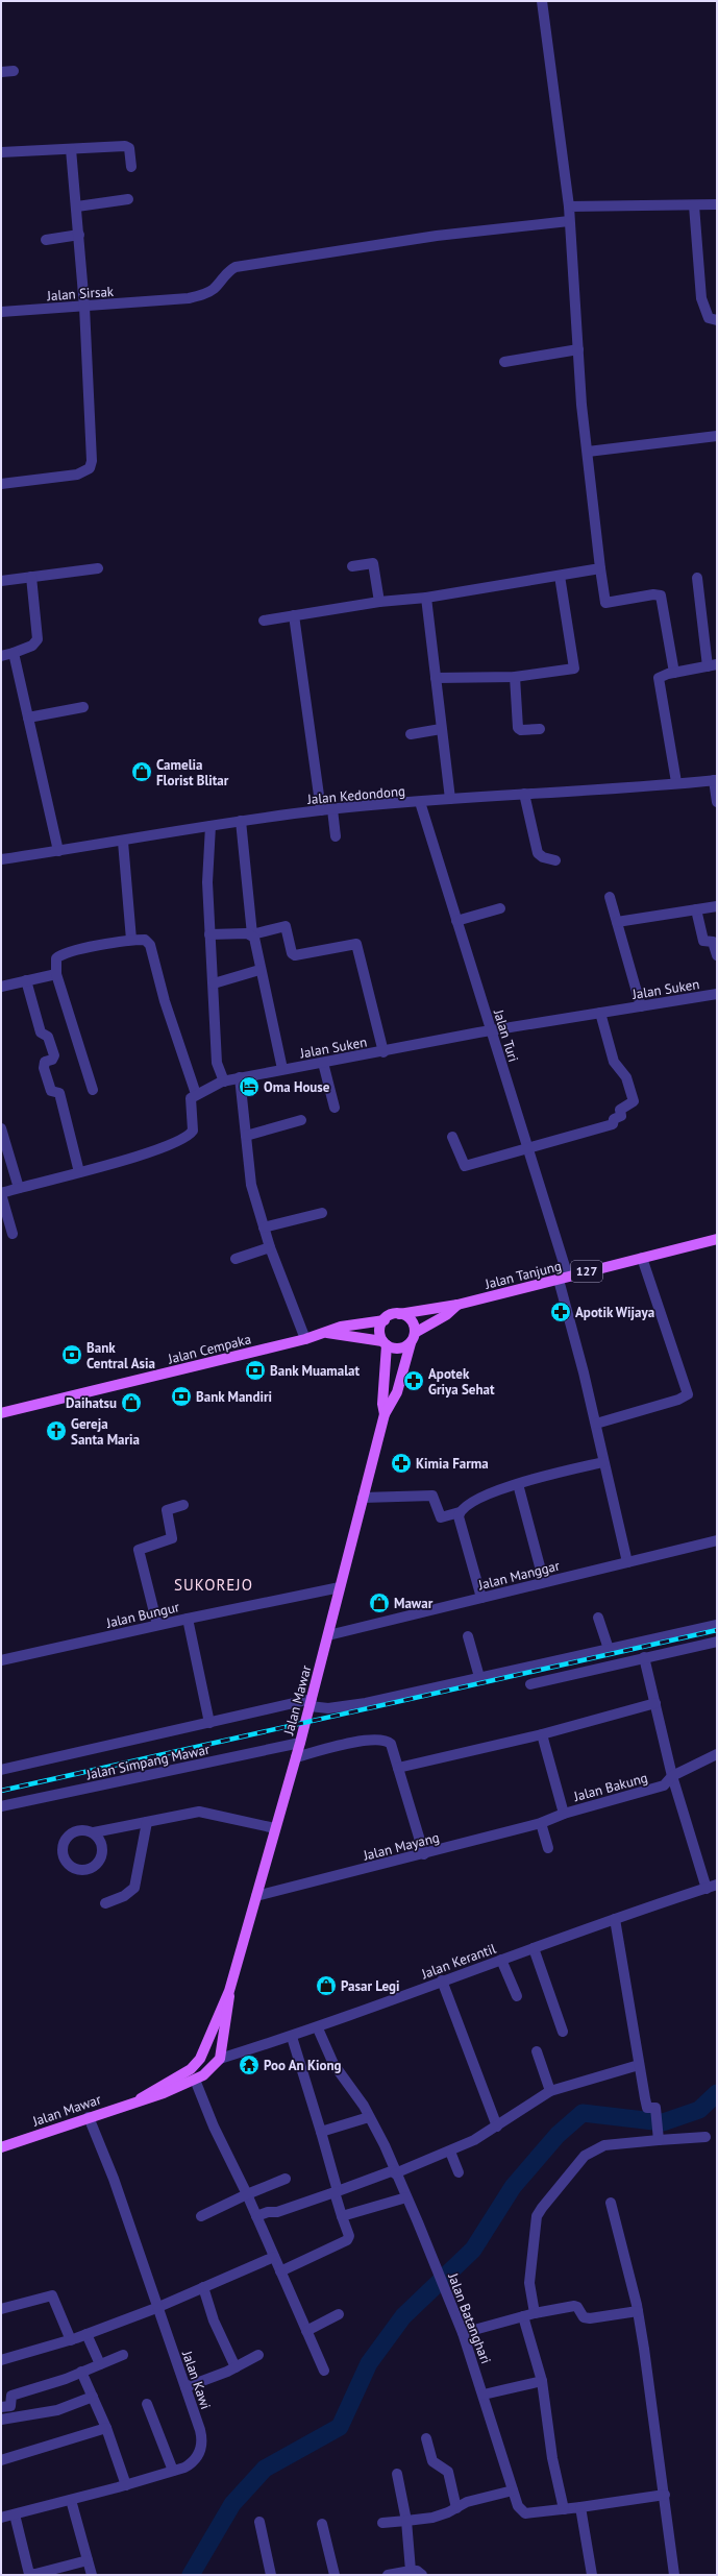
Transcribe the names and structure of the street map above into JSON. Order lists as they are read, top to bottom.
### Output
{
  "streets": {
    "main road": [
      "127",
      "Jalan Tanjung",
      "Jalan Cempaka",
      "Jalan Mawar"
    ],
    "street": [
      "Jalan Sirsak",
      "Jalan Kedondong",
      "Jalan Suken",
      "Jalan Turi",
      "Jalan Manggar",
      "Jalan Bungur",
      "Jalan Simpang Mawar",
      "Jalan Bakung",
      "Jalan Mayang",
      "Jalan Kerantil",
      "Jalan Batanghari",
      "Jalan Kawi"
    ]
  },
  "crossings": [
    ["Jalan Kedondong", "Jalan Turi"],
    ["Jalan Suken", "Jalan Turi"],
    ["Jalan Turi", "Jalan Tanjung"],
    ["Jalan Turi", "Jalan Manggar"],
    ["127", "Jalan Tanjung"],
    ["127", "Jalan Cempaka"],
    ["127", "Jalan Mawar"],
    ["Jalan Tanjung", "Jalan Cempaka"],
    ["Jalan Tanjung", "Jalan Mawar"],
    ["Jalan Cempaka", "Jalan Mawar"],
    ["Jalan Manggar", "Jalan Mawar"],
    ["Jalan Bungur", "Jalan Mawar"],
    ["Jalan Mawar", "Jalan Simpang Mawar"],
    ["Jalan Mawar", "Jalan Mayang"],
    ["Jalan Mawar", "Jalan Kerantil"],
    ["Jalan Mawar", "Jalan Kawi"],
    ["Jalan Bakung", "Jalan Mayang"],
    ["Jalan Kerantil", "Jalan Batanghari"]
  ],
  "districts": ["SUKOREJO"],
  "places": {
    "shop": [
      "Camelia Florist Blitar",
      "Daihatsu",
      "Mawar",
      "Pasar Legi"
    ],
    "hotel": ["Oma House"],
    "pharmacy": ["Apotik Wijaya", "Apotek Griya Sehat", "Kimia Farma"],
    "bank": ["Bank Central Asia", "Bank Muamalat", "Bank Mandiri"],
    "church": ["Gereja Santa Maria"],
    "temple": ["Poo An Kiong"]
  }
}
